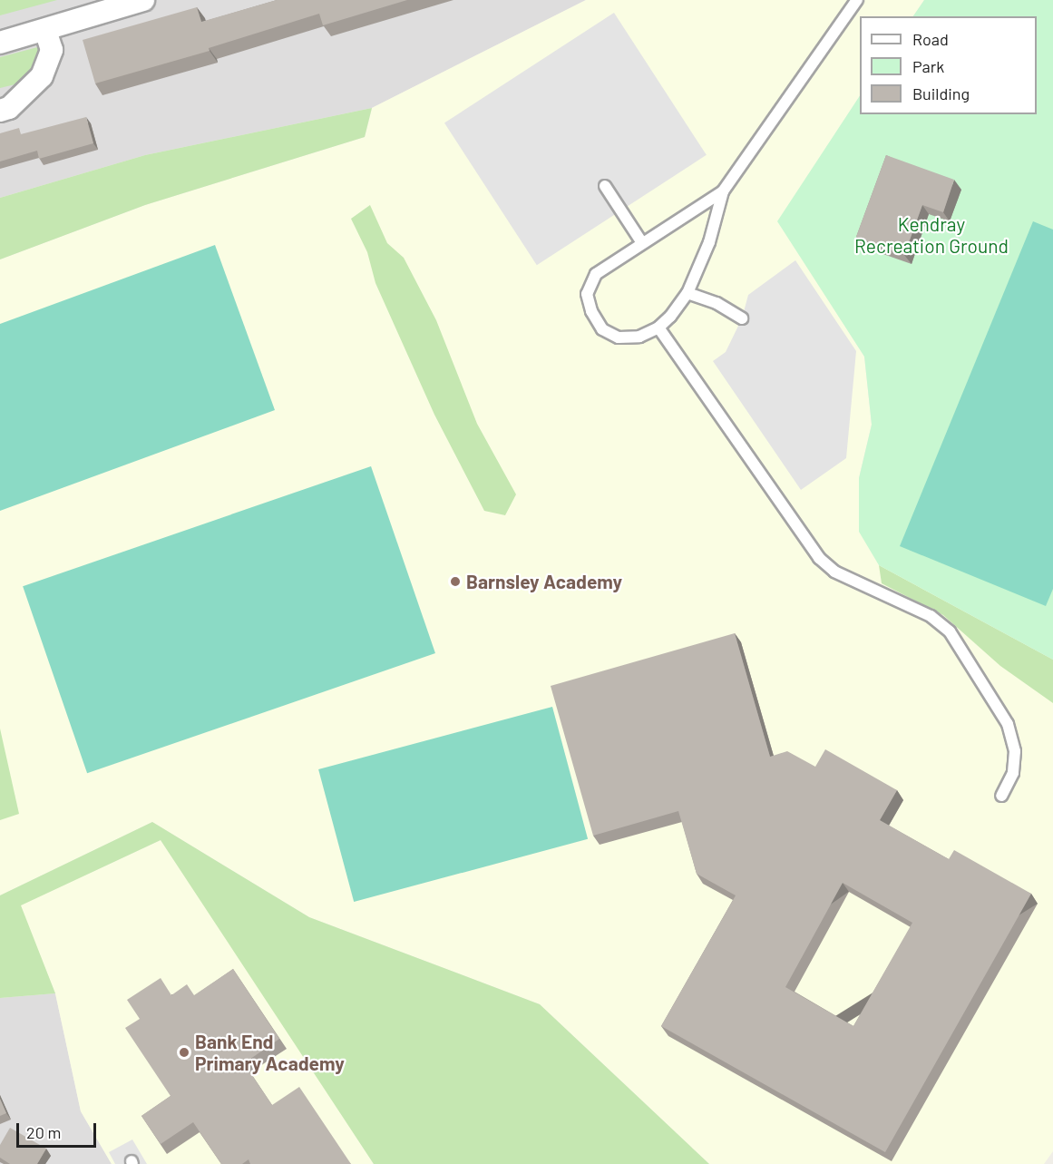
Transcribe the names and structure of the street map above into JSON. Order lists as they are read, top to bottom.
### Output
{
  "parks": ["Kendray Recreation Ground"],
  "places": ["Barnsley Academy", "Bank End Primary Academy"],
  "legend": ["Road", "Park", "Building"],
  "scale_bar": "20 m"
}
